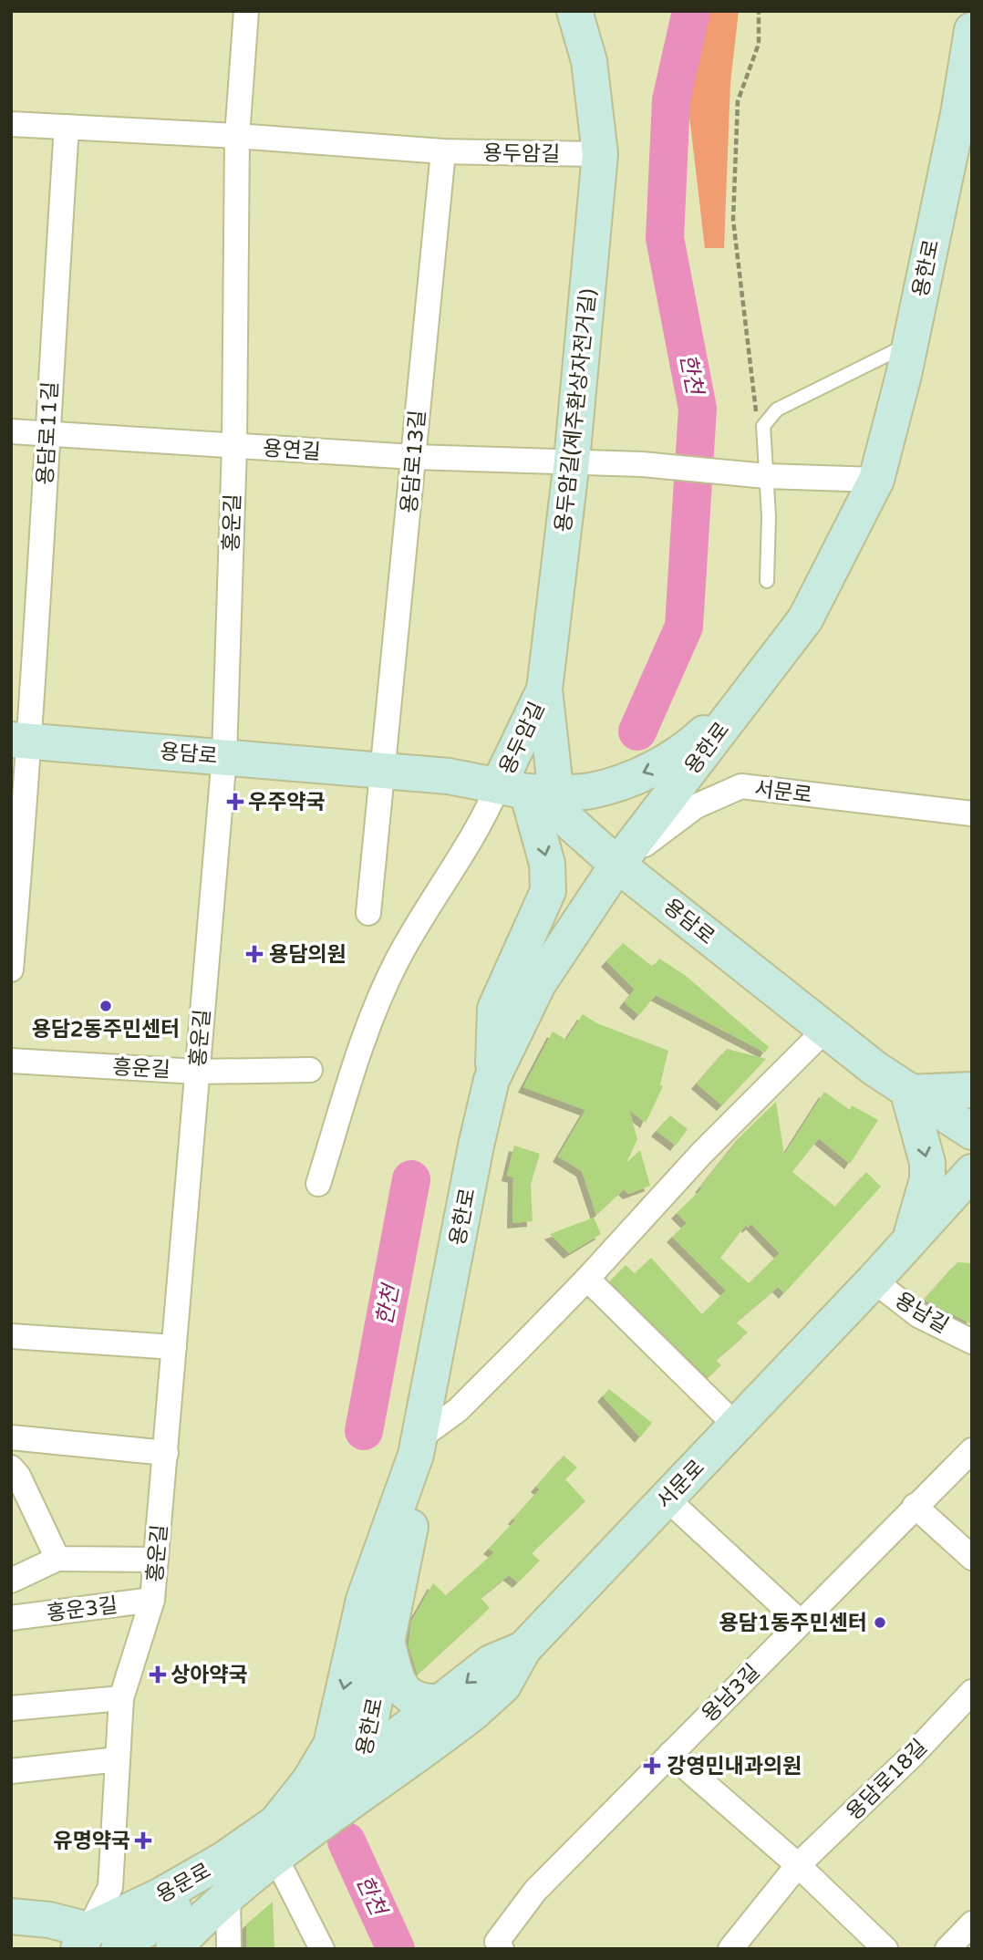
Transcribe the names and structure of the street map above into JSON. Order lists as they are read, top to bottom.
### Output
{
  "streets": {
    "main road": [
      "용두암길",
      "용한로",
      "용두암길(제주환상자전거길)",
      "용담로",
      "서문로",
      "용문로"
    ],
    "street": [
      "용담로11길",
      "용연길",
      "용담로13길",
      "홍운길",
      "흥운길",
      "용남길",
      "홍운3길",
      "용남3길",
      "용담로18길"
    ]
  },
  "crossings": [
    ["용두암길", "용두암길(제주환상자전거길)"],
    ["용두암길", "용담로13길"],
    ["용두암길", "용담로"],
    ["용한로", "용두암길(제주환상자전거길)"],
    ["용한로", "용연길"],
    ["용한로", "용담로"],
    ["용한로", "서문로"],
    ["용한로", "용문로"],
    ["용두암길(제주환상자전거길)", "용연길"],
    ["용두암길(제주환상자전거길)", "용담로"],
    ["용담로11길", "용연길"],
    ["용담로11길", "용담로"],
    ["용연길", "용담로13길"],
    ["용연길", "홍운길"],
    ["용담로13길", "용담로"],
    ["홍운길", "용담로"],
    ["홍운길", "흥운길"],
    ["홍운길", "홍운3길"],
    ["홍운길", "용문로"],
    ["용담로", "서문로"],
    ["서문로", "용남길"],
    ["서문로", "용문로"]
  ],
  "water": ["한천"],
  "places": {
    "health": [
      "우주약국",
      "용담의원",
      "상아약국",
      "강영민내과의원",
      "유명약국"
    ],
    "other": ["용담2동주민센터", "용담1동주민센터"]
  }
}
